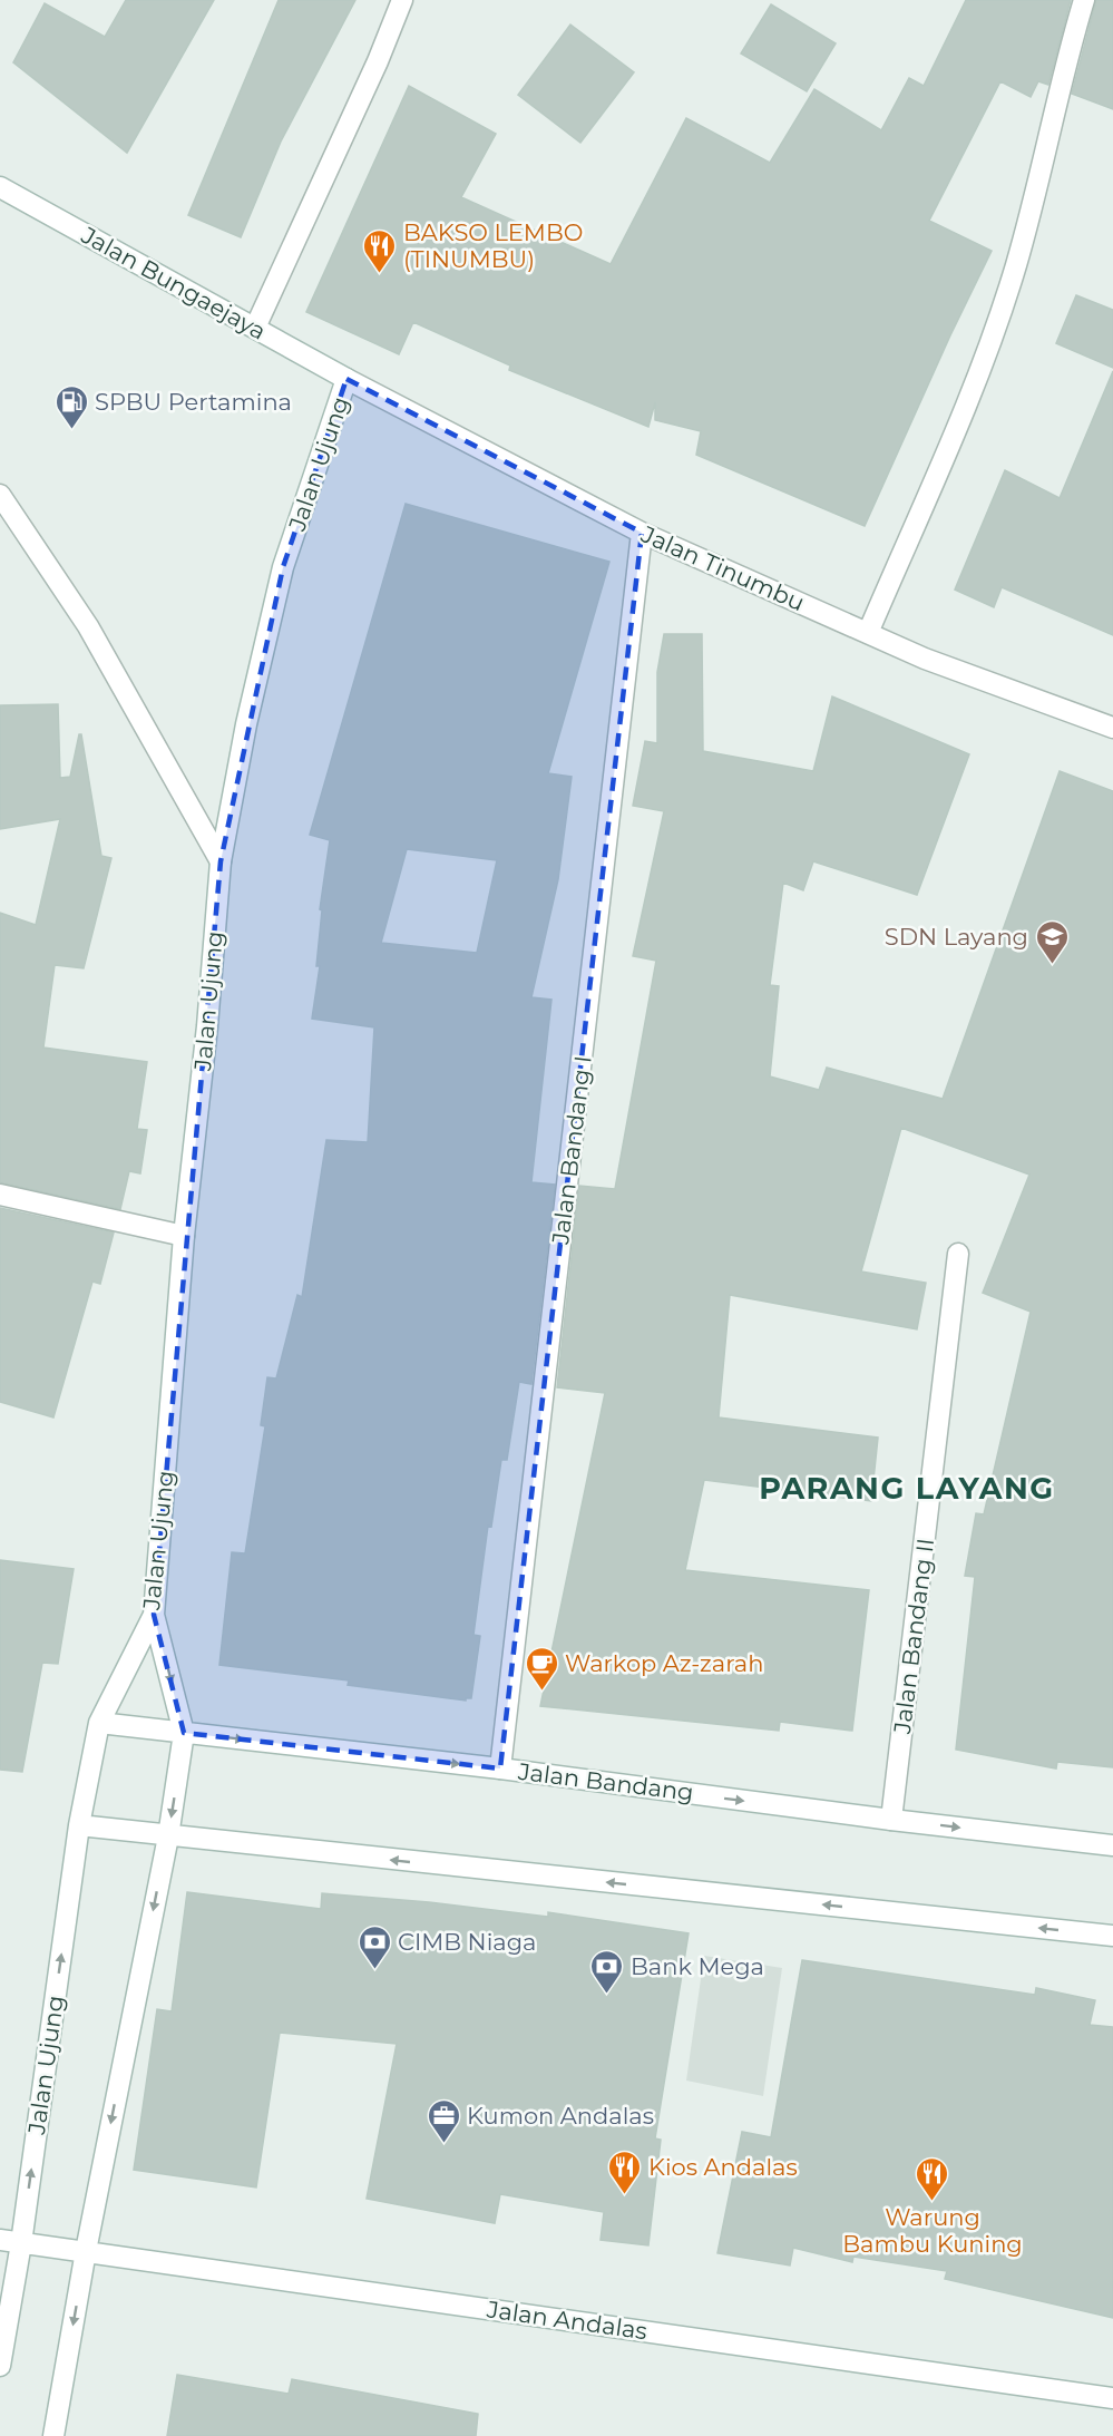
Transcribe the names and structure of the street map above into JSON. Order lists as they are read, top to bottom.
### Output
{
  "streets": {
    "main road": [
      "Jalan Bungaejaya",
      "Jalan Ujung",
      "Jalan Tinumbu",
      "Jalan Bandang I",
      "Jalan Bandang II",
      "Jalan Bandang",
      "Jalan Andalas"
    ]
  },
  "crossings": [
    ["Jalan Bungaejaya", "Jalan Ujung"],
    ["Jalan Bungaejaya", "Jalan Tinumbu"],
    ["Jalan Ujung", "Jalan Tinumbu"],
    ["Jalan Ujung", "Jalan Bandang"],
    ["Jalan Ujung", "Jalan Andalas"],
    ["Jalan Tinumbu", "Jalan Bandang I"],
    ["Jalan Bandang I", "Jalan Bandang"],
    ["Jalan Bandang II", "Jalan Bandang"]
  ],
  "districts": ["PARANG LAYANG"],
  "places": {
    "restaurant": ["BAKSO LEMBO (TINUMBU)", "Kios Andalas", "Warung Bambu Kuning"],
    "fuel station": ["SPBU Pertamina"],
    "school or university": ["SDN Layang"],
    "cafe": ["Warkop Az-zarah"],
    "bank": ["CIMB Niaga", "Bank Mega"],
    "office": ["Kumon Andalas"]
  }
}
